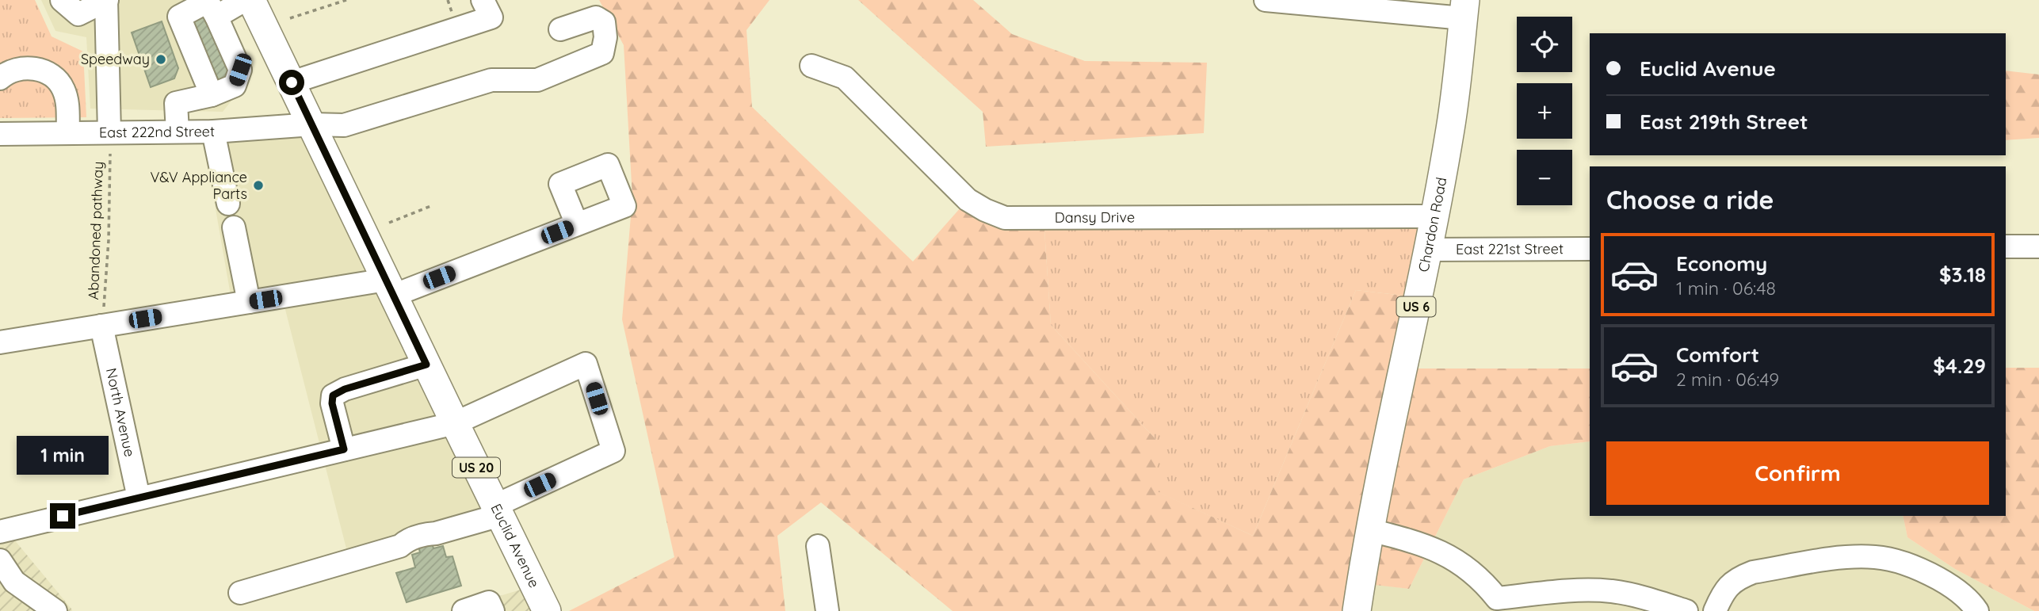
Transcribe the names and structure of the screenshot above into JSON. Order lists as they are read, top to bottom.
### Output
{
  "streets": {
    "main road": [
      "Chardon Road",
      "US 6",
      "US 20",
      "Euclid Avenue"
    ],
    "street": [
      "East 222nd Street",
      "Dansy Drive",
      "East 221st Street",
      "North Avenue"
    ],
    "path": ["Abandoned pathway"]
  },
  "crossings": [
    ["East 222nd Street", "Abandoned pathway"],
    ["East 222nd Street", "Euclid Avenue"],
    ["Dansy Drive", "Chardon Road"],
    ["Chardon Road", "East 221st Street"],
    ["Abandoned pathway", "North Avenue"]
  ],
  "places": ["Speedway", "V&V Appliance Parts"],
  "page": {
    "map_buttons": ["+", "−"],
    "banner": ["Euclid Avenue", "East 219th Street"],
    "heading": "Choose a ride",
    "list": [
      {
        "name": "Economy",
        "note": "1 min · 06:48",
        "value": "$3.18"
      },
      {
        "name": "Comfort",
        "note": "2 min · 06:49",
        "value": "$4.29"
      }
    ],
    "buttons": "Confirm",
    "bubble": "1 min"
  }
}
